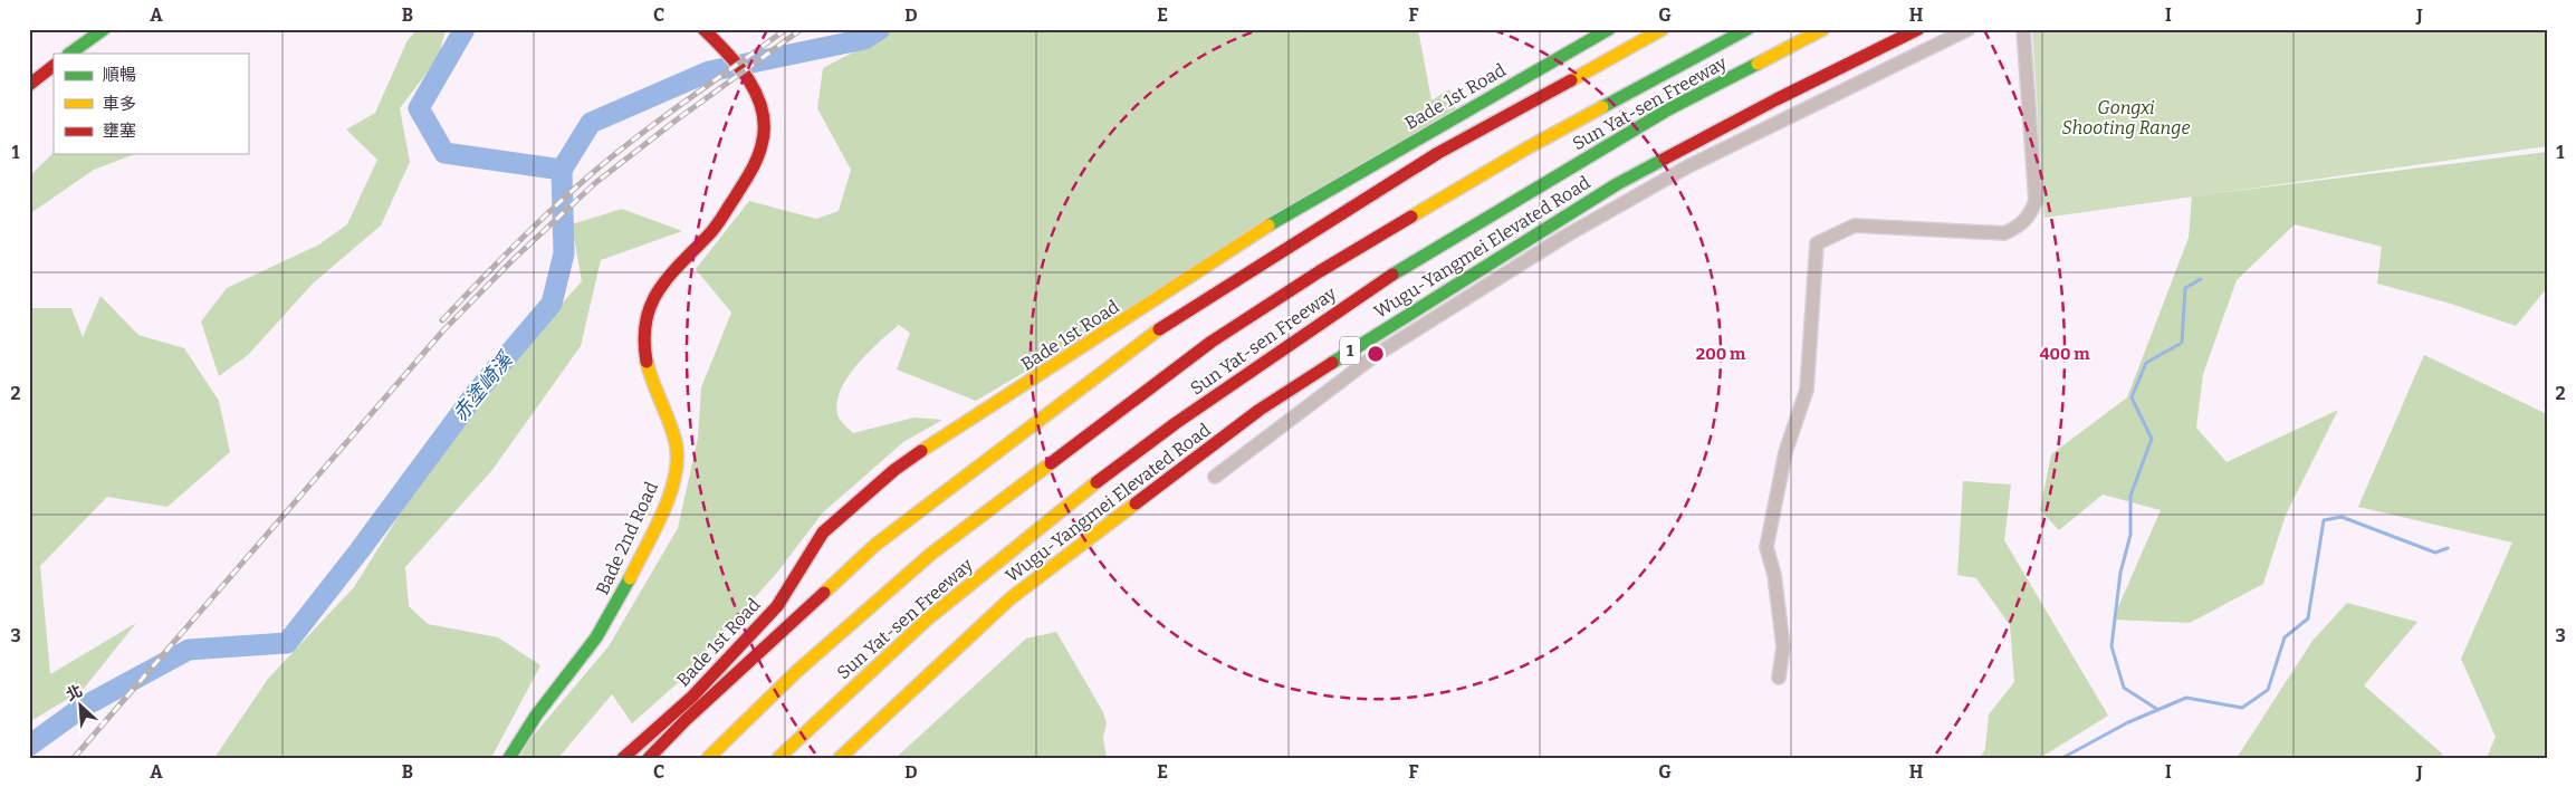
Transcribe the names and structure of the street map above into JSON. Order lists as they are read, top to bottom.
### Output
{
  "streets": {
    "main road": [
      "Bade 1st Road",
      "Sun Yat-sen Freeway",
      "Wugu-Yangmei Elevated Road",
      "1",
      "Bade 2nd Road"
    ]
  },
  "water": ["赤塗崎溪"],
  "parks": ["Gongxi Shooting Range"],
  "legend": ["順暢", "車多", "壅塞"],
  "north": "top left",
  "grid": {
    "columns": [
      "A",
      "B",
      "C",
      "D",
      "E",
      "F",
      "G",
      "H",
      "I",
      "J"
    ],
    "rows": ["1", "2", "3"]
  },
  "rings": ["200 m", "400 m"]
}
